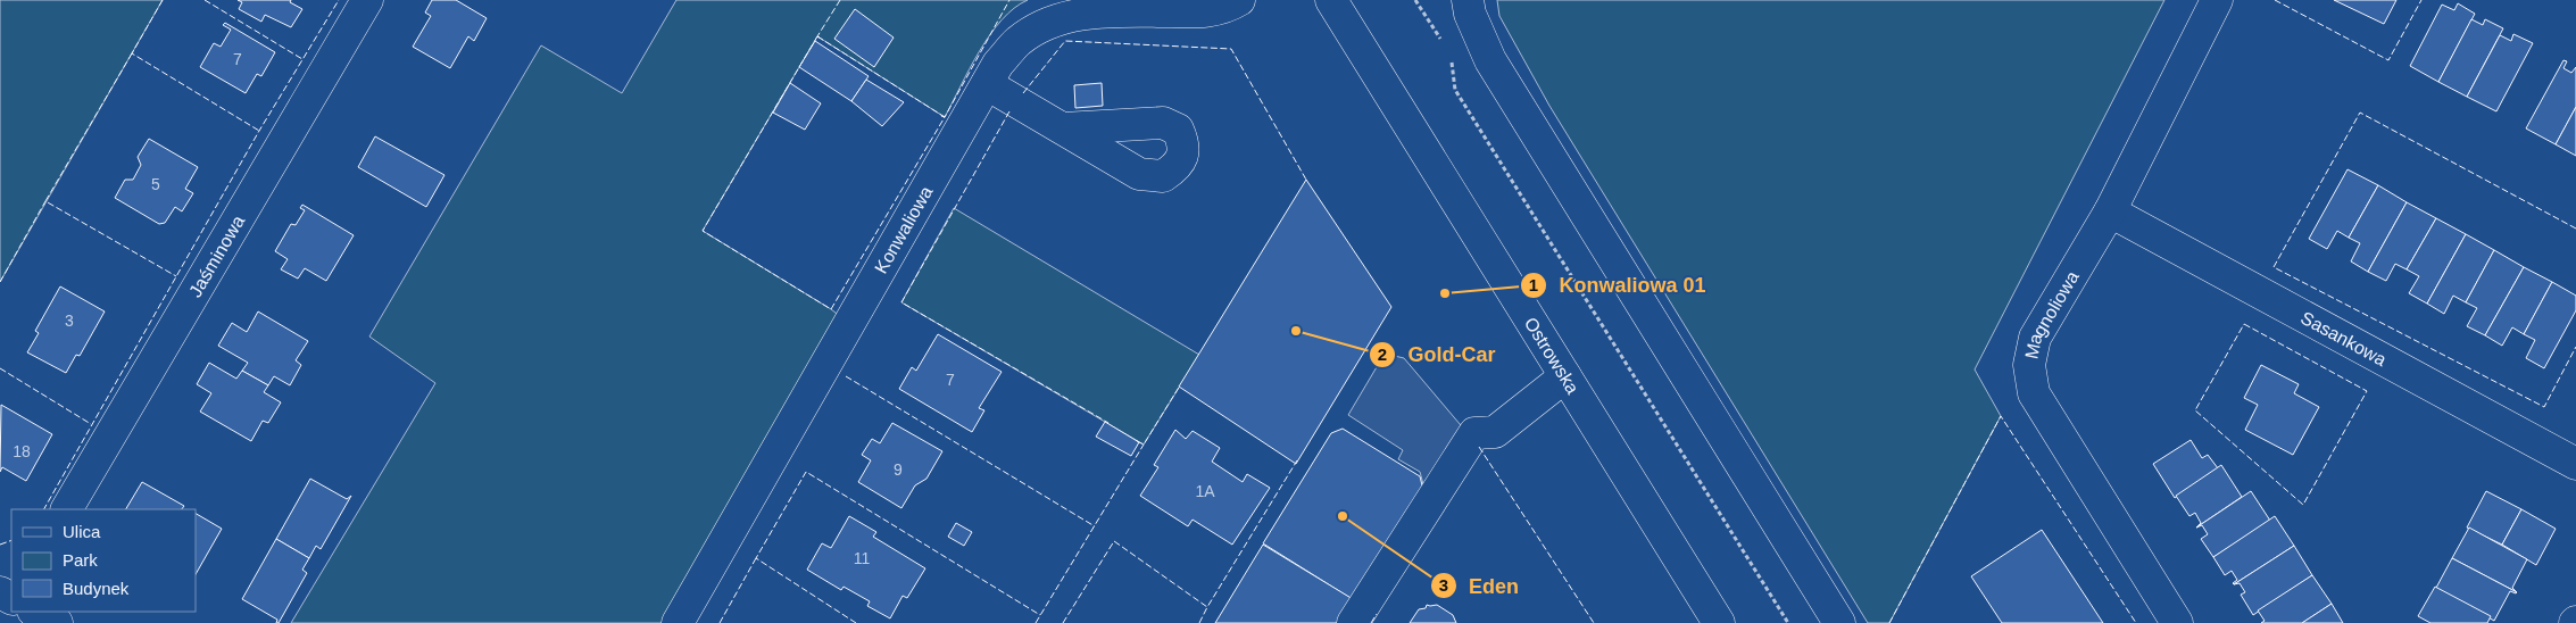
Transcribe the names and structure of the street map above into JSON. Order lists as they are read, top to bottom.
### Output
{
  "streets": {
    "street": [
      "Konwaliowa",
      "Jaśminowa",
      "Magnoliowa",
      "Sasankowa",
      "Ostrowska"
    ]
  },
  "crossings": [
    ["Magnoliowa", "Sasankowa"]
  ],
  "places": ["Konwaliowa 01", "Gold-Car", "Eden"],
  "house_numbers": [
    "7",
    "5",
    "3",
    "7",
    "18",
    "9",
    "1A",
    "11"
  ],
  "legend": ["Ulica", "Park", "Budynek"]
}
